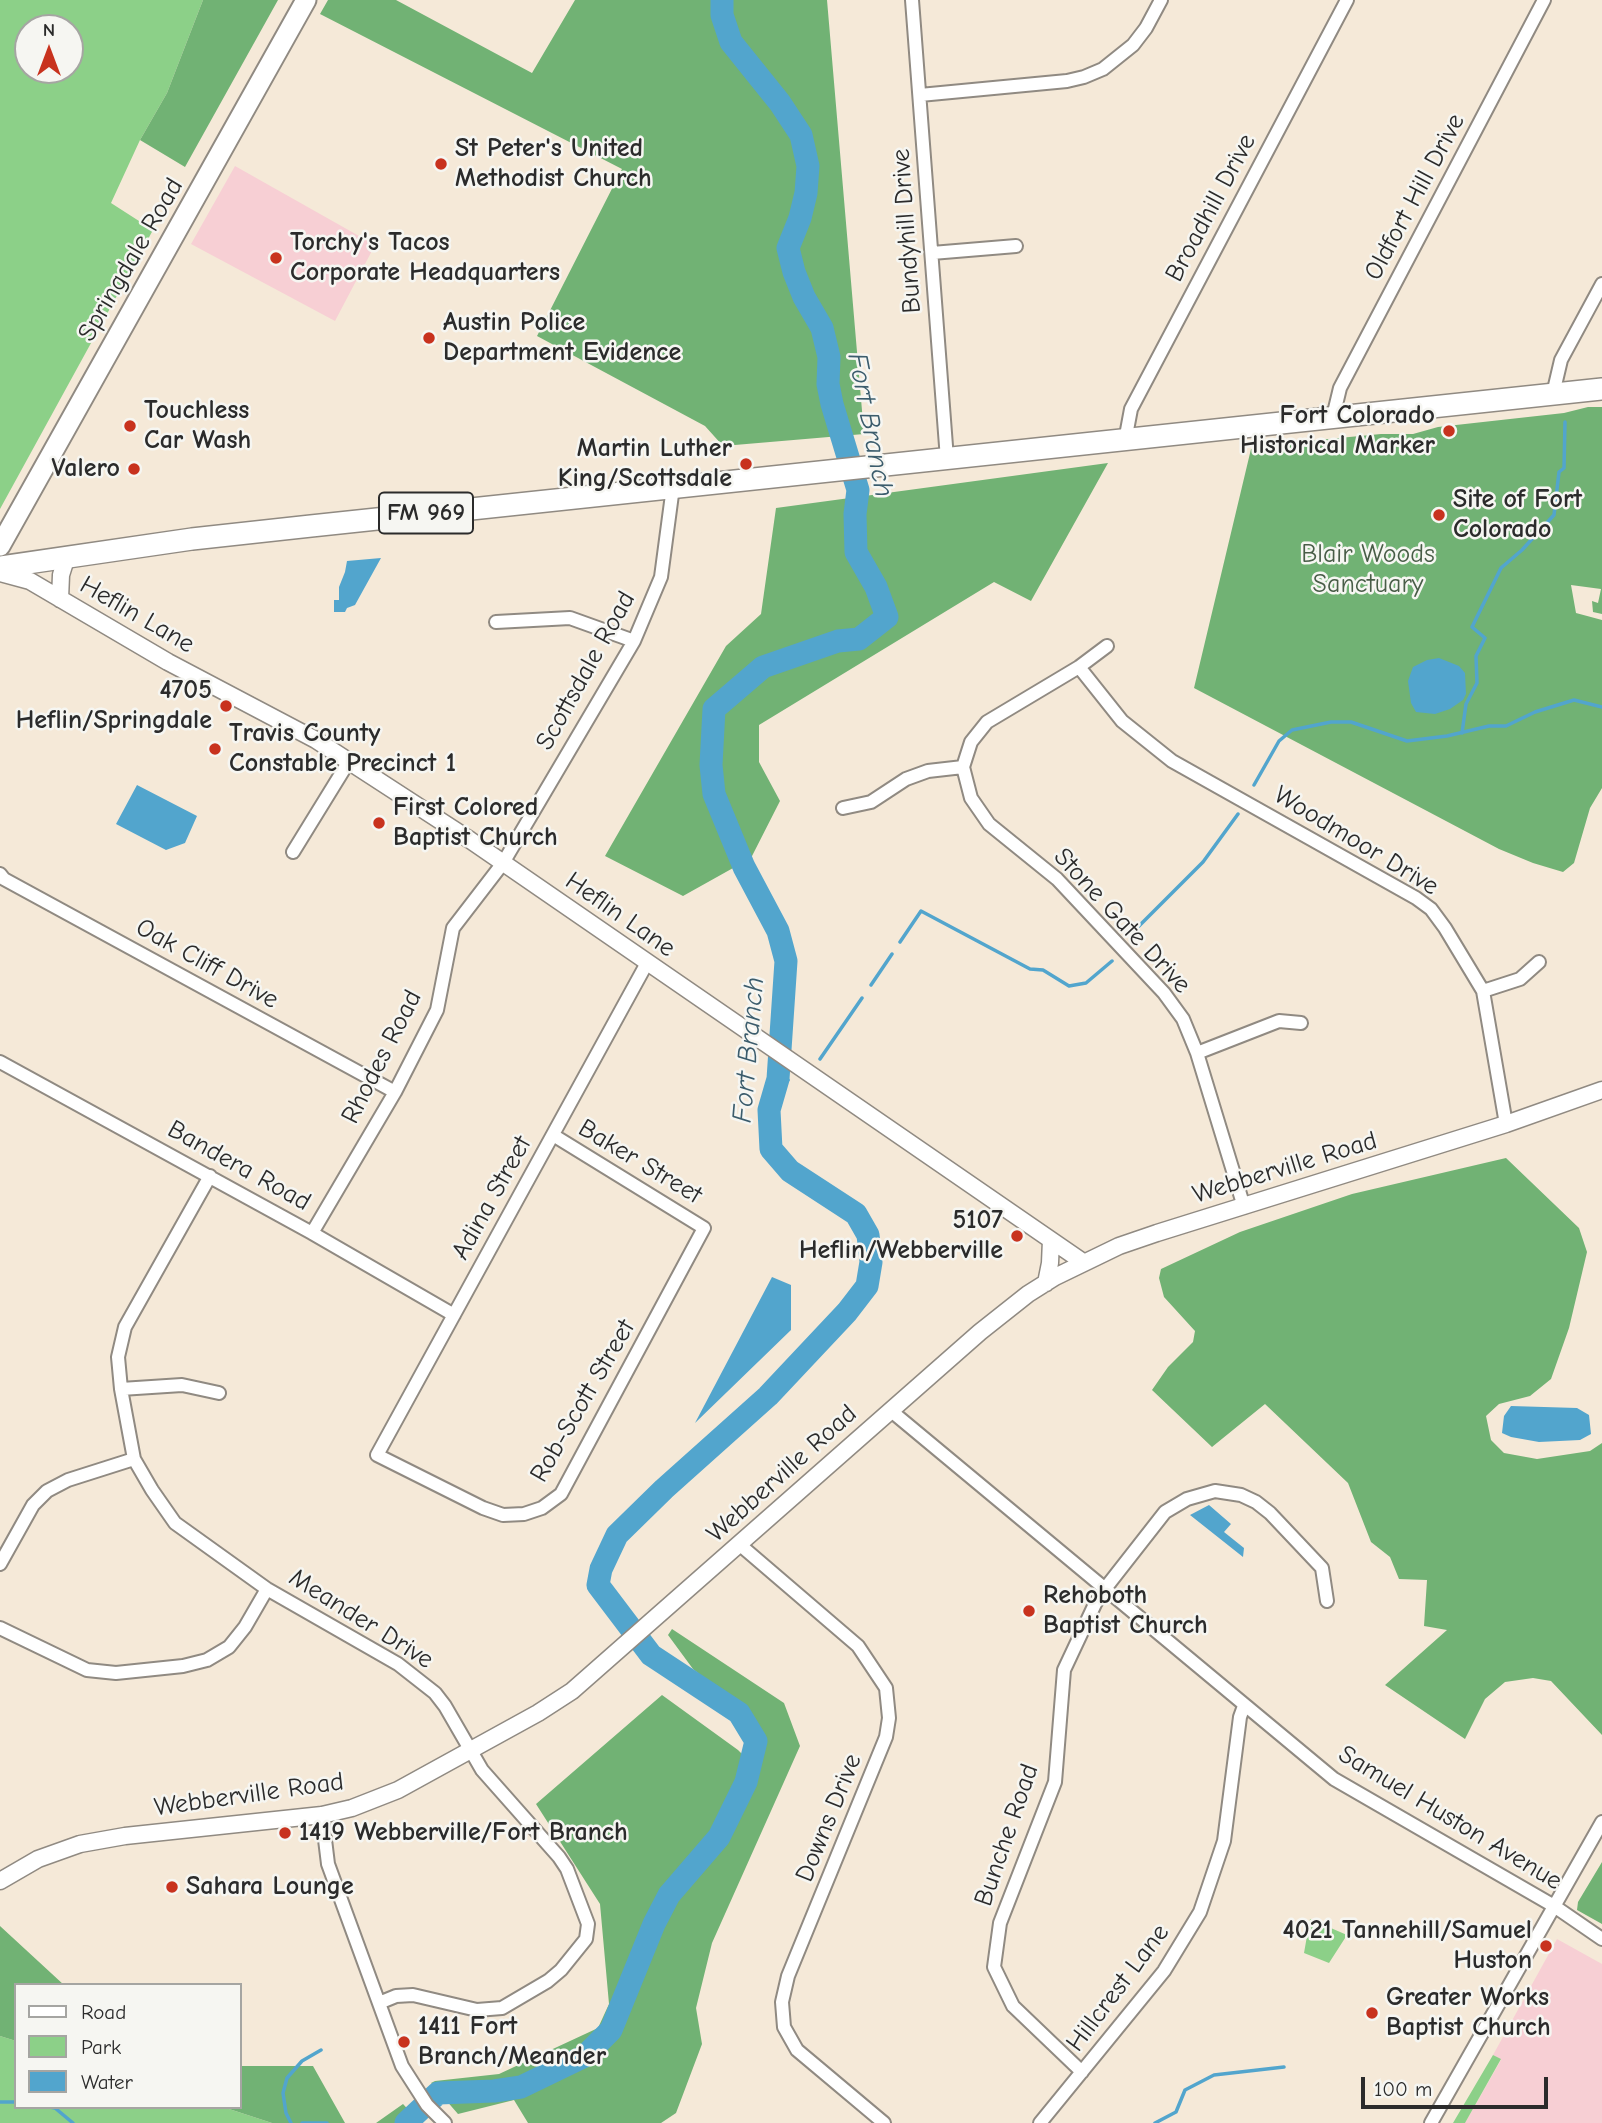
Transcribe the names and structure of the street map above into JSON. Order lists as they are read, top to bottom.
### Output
{
  "streets": {
    "main road": ["Springdale Road", "FM 969"],
    "street": [
      "Oldfort Hill Drive",
      "Broadhill Drive",
      "Bundyhill Drive",
      "Heflin Lane",
      "Scottsdale Road",
      "Woodmoor Drive",
      "Stone Gate Drive",
      "Oak Cliff Drive",
      "Rhodes Road",
      "Baker Street",
      "Bandera Road",
      "Webberville Road",
      "Adina Street",
      "Rob-Scott Street",
      "Meander Drive",
      "Downs Drive",
      "Samuel Huston Avenue",
      "Bunche Road",
      "Hillcrest Lane"
    ]
  },
  "crossings": [
    ["Oldfort Hill Drive", "FM 969"],
    ["Broadhill Drive", "FM 969"],
    ["Bundyhill Drive", "FM 969"],
    ["FM 969", "Scottsdale Road"],
    ["Heflin Lane", "Scottsdale Road"],
    ["Heflin Lane", "Rhodes Road"],
    ["Heflin Lane", "Webberville Road"],
    ["Heflin Lane", "Adina Street"],
    ["Scottsdale Road", "Rhodes Road"],
    ["Woodmoor Drive", "Webberville Road"],
    ["Stone Gate Drive", "Webberville Road"],
    ["Oak Cliff Drive", "Rhodes Road"],
    ["Rhodes Road", "Bandera Road"],
    ["Baker Street", "Adina Street"],
    ["Baker Street", "Rob-Scott Street"],
    ["Bandera Road", "Adina Street"],
    ["Bandera Road", "Meander Drive"],
    ["Webberville Road", "Meander Drive"],
    ["Webberville Road", "Downs Drive"],
    ["Webberville Road", "Samuel Huston Avenue"],
    ["Adina Street", "Rob-Scott Street"],
    ["Samuel Huston Avenue", "Bunche Road"],
    ["Samuel Huston Avenue", "Hillcrest Lane"],
    ["Bunche Road", "Hillcrest Lane"]
  ],
  "water": ["Fort Branch"],
  "parks": ["Blair Woods Sanctuary"],
  "places": [
    "St Peter's United Methodist Church",
    "Torchy's Tacos Corporate Headquarters",
    "Austin Police Department Evidence",
    "Touchless Car Wash",
    "Fort Colorado Historical Marker",
    "Martin Luther King/Scottsdale",
    "Valero",
    "Site of Fort Colorado",
    "4705 Heflin/Springdale",
    "Travis County Constable Precinct 1",
    "First Colored Baptist Church",
    "5107 Heflin/Webberville",
    "Rehoboth Baptist Church",
    "1419 Webberville/Fort Branch",
    "Sahara Lounge",
    "4021 Tannehill/Samuel Huston",
    "Greater Works Baptist Church",
    "1411 Fort Branch/Meander"
  ],
  "legend": ["Road", "Park", "Water"],
  "scale_bar": "100 m",
  "north": "top"
}
